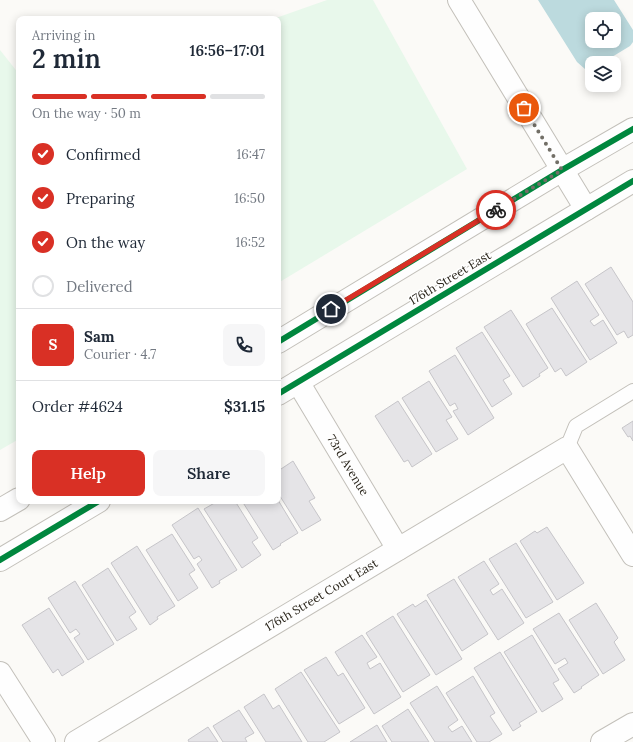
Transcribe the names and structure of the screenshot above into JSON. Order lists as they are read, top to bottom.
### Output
{
  "streets": {
    "street": ["176th Street East", "73rd Avenue", "176th Street Court East"]
  },
  "crossings": [
    ["176th Street East", "73rd Avenue"],
    ["73rd Avenue", "176th Street Court East"]
  ],
  "page": {
    "heading": ["2 min", "Arriving in", "16:56–17:01"],
    "panel": [
      "Sam",
      "Courier · 4.7",
      "Order #4624",
      "$31.15"
    ],
    "bar": "On the way · 50 m",
    "list": [
      ["Confirmed", "16:47"],
      ["Preparing", "16:50"],
      ["On the way", "16:52"],
      "Delivered"
    ],
    "round": "S",
    "buttons": ["Help", "Share"]
  }
}
